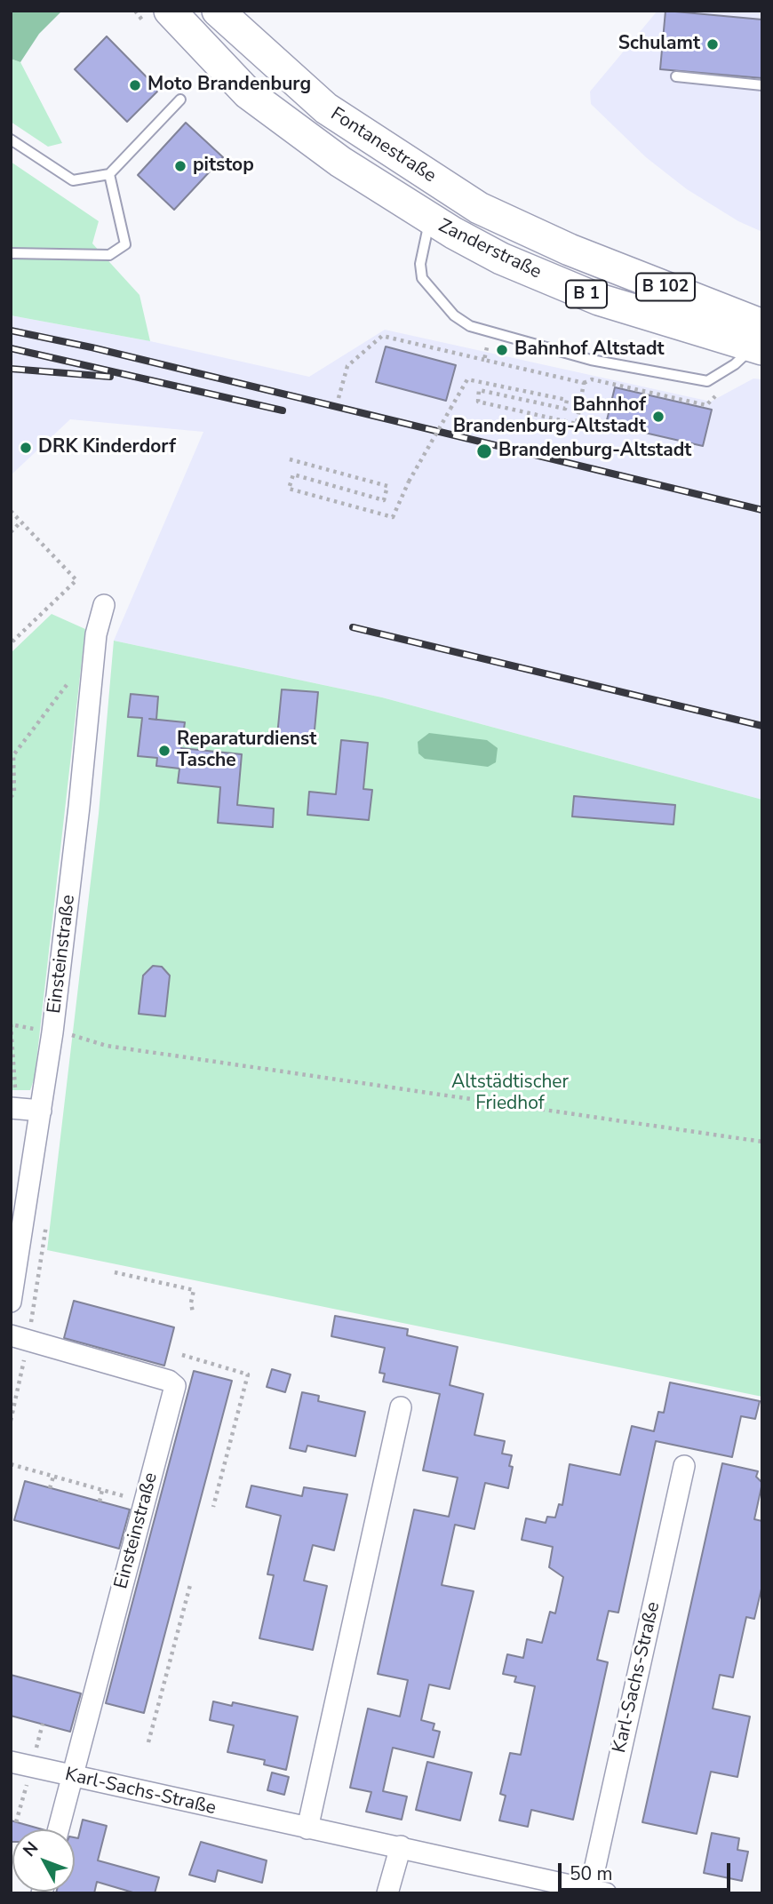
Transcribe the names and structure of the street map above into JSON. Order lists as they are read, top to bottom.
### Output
{
  "streets": {
    "main road": [
      "Fontanestraße",
      "Zanderstraße",
      "B 102",
      "B 1"
    ],
    "street": ["Einsteinstraße", "Karl-Sachs-Straße"]
  },
  "crossings": [
    ["Fontanestraße", "Zanderstraße"],
    ["Einsteinstraße", "Karl-Sachs-Straße"]
  ],
  "parks": ["Altstädtischer Friedhof"],
  "places": [
    "Schulamt",
    "Moto Brandenburg",
    "pitstop",
    "Bahnhof Altstadt",
    "Bahnhof Brandenburg-Altstadt",
    "DRK Kinderdorf",
    "Brandenburg-Altstadt",
    "Reparaturdienst Tasche"
  ],
  "scale_bar": "50 m",
  "north": "top left"
}
